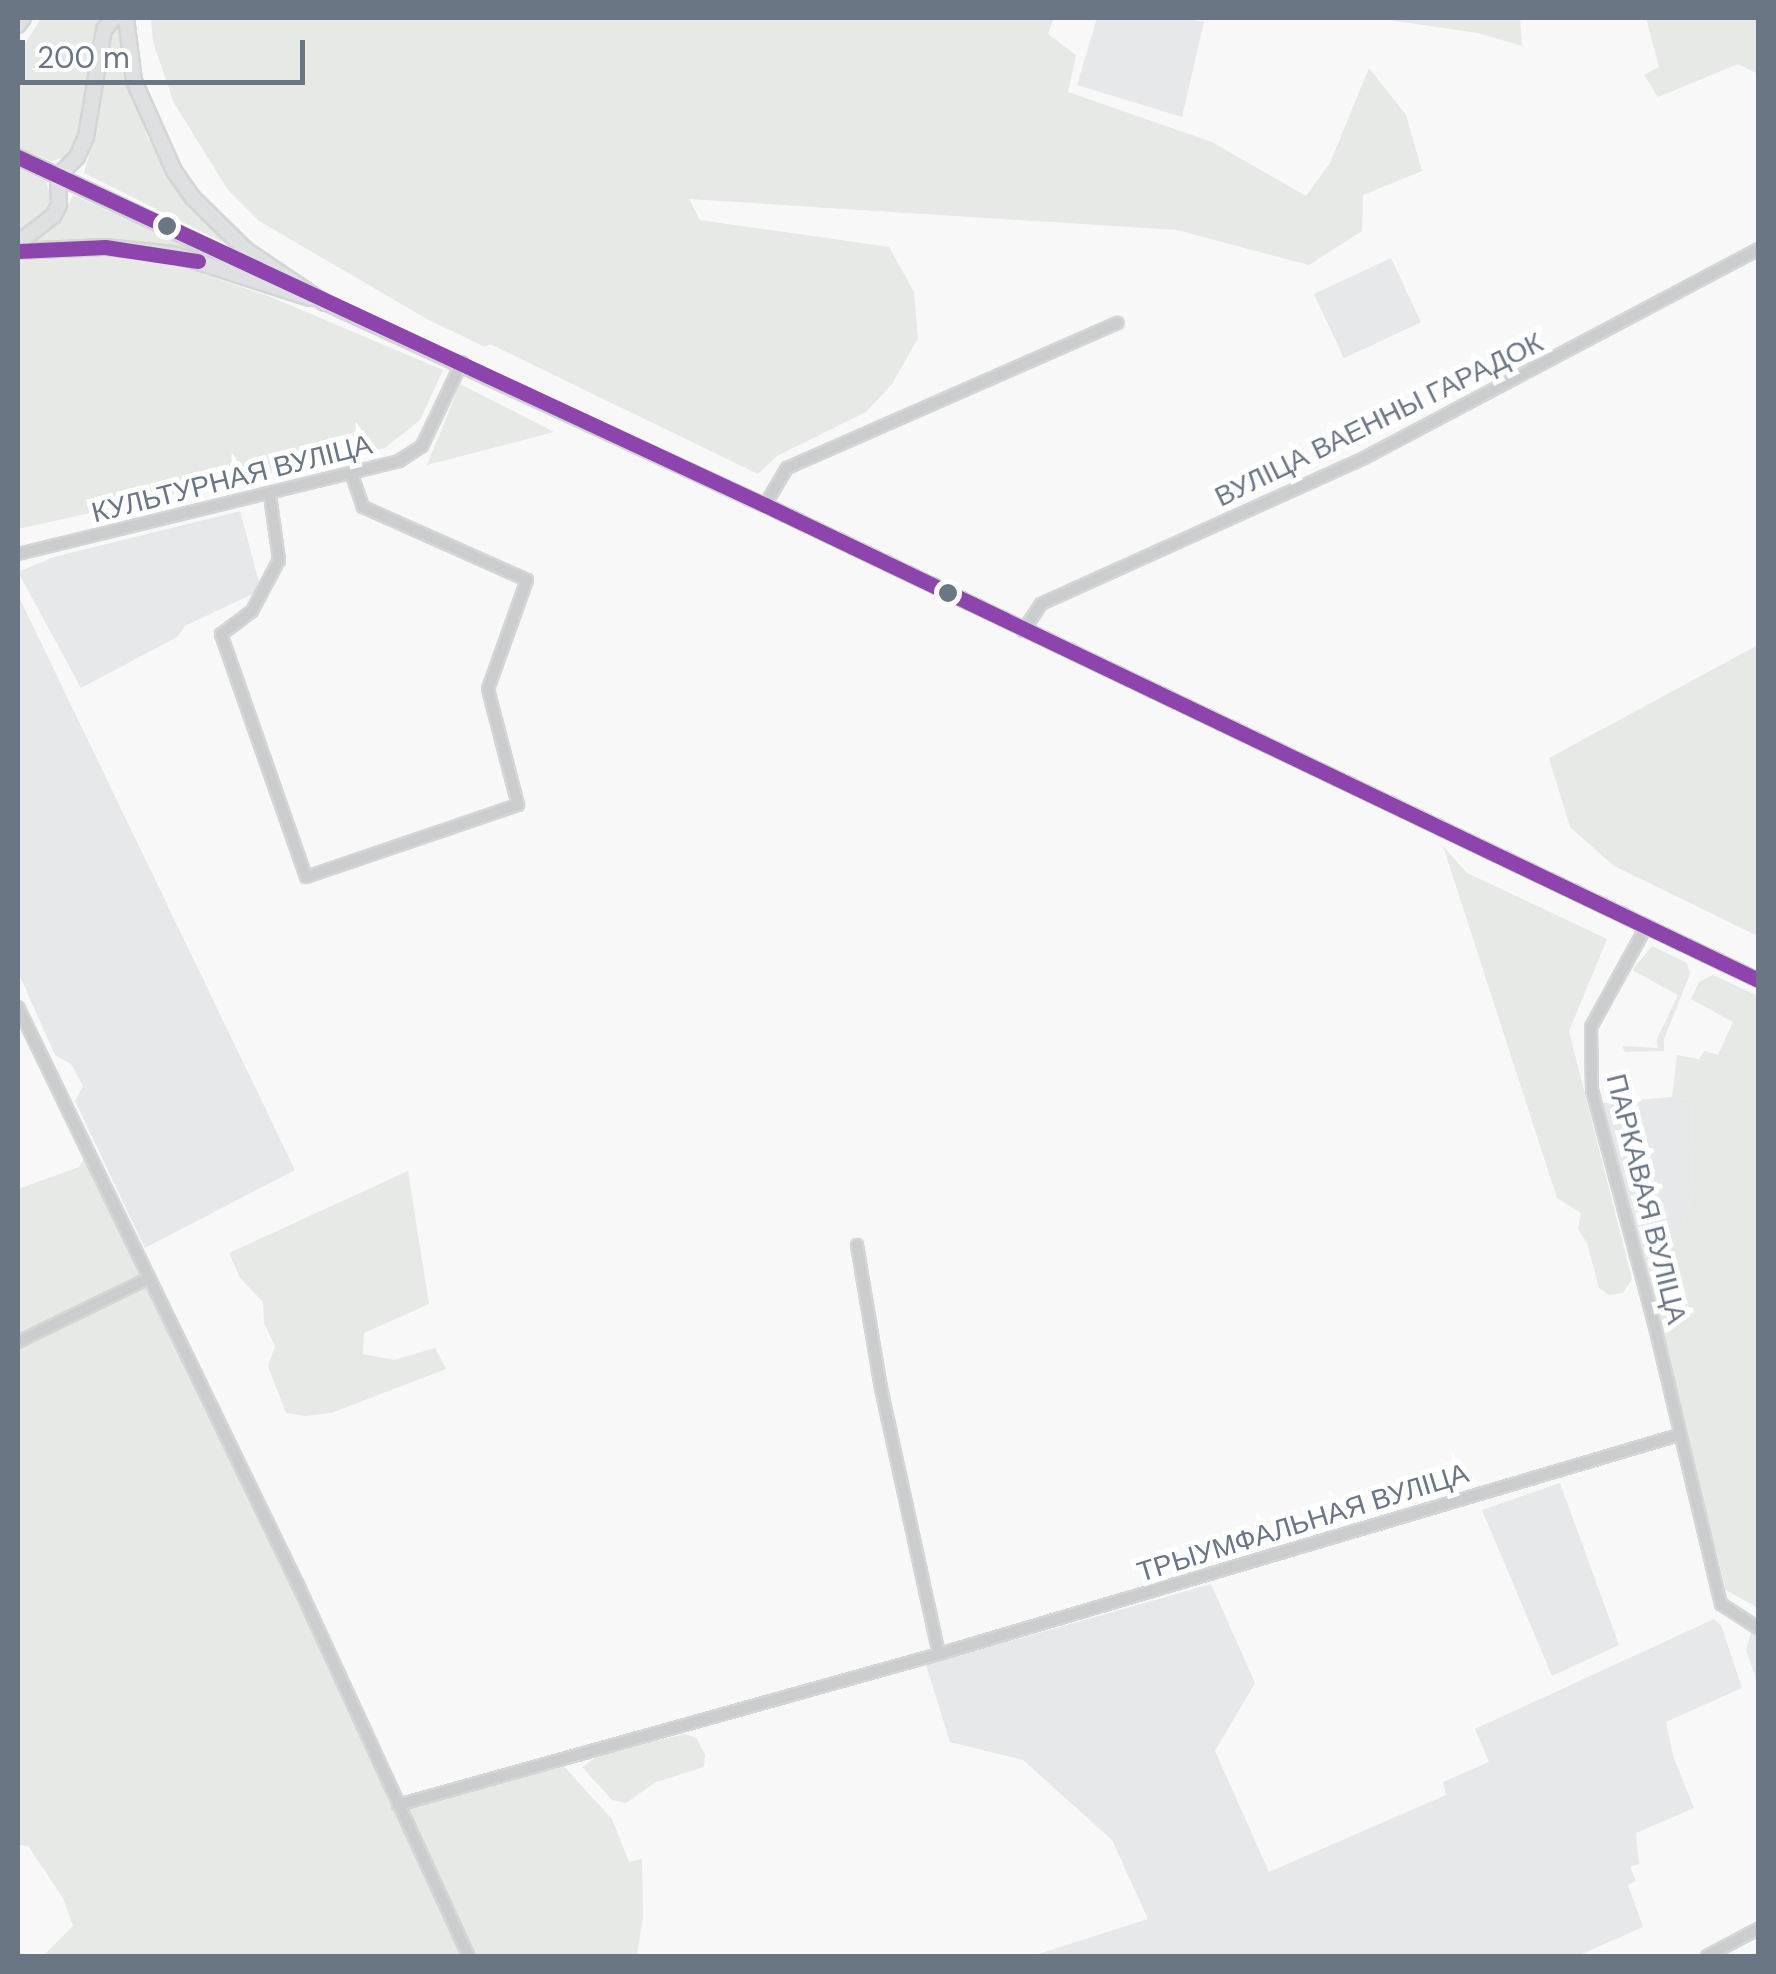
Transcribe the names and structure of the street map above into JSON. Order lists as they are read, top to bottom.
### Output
{
  "streets": {
    "street": [
      "ВУЛІЦА ВАЕННЫ ГАРАДОК",
      "КУЛЬТУРНАЯ ВУЛІЦА",
      "ПАРКАВАЯ ВУЛІЦА",
      "ТРЫУМФАЛЬНАЯ ВУЛІЦА"
    ]
  },
  "crossings": [
    ["ПАРКАВАЯ ВУЛІЦА", "ТРЫУМФАЛЬНАЯ ВУЛІЦА"]
  ],
  "scale_bar": "200 m"
}
